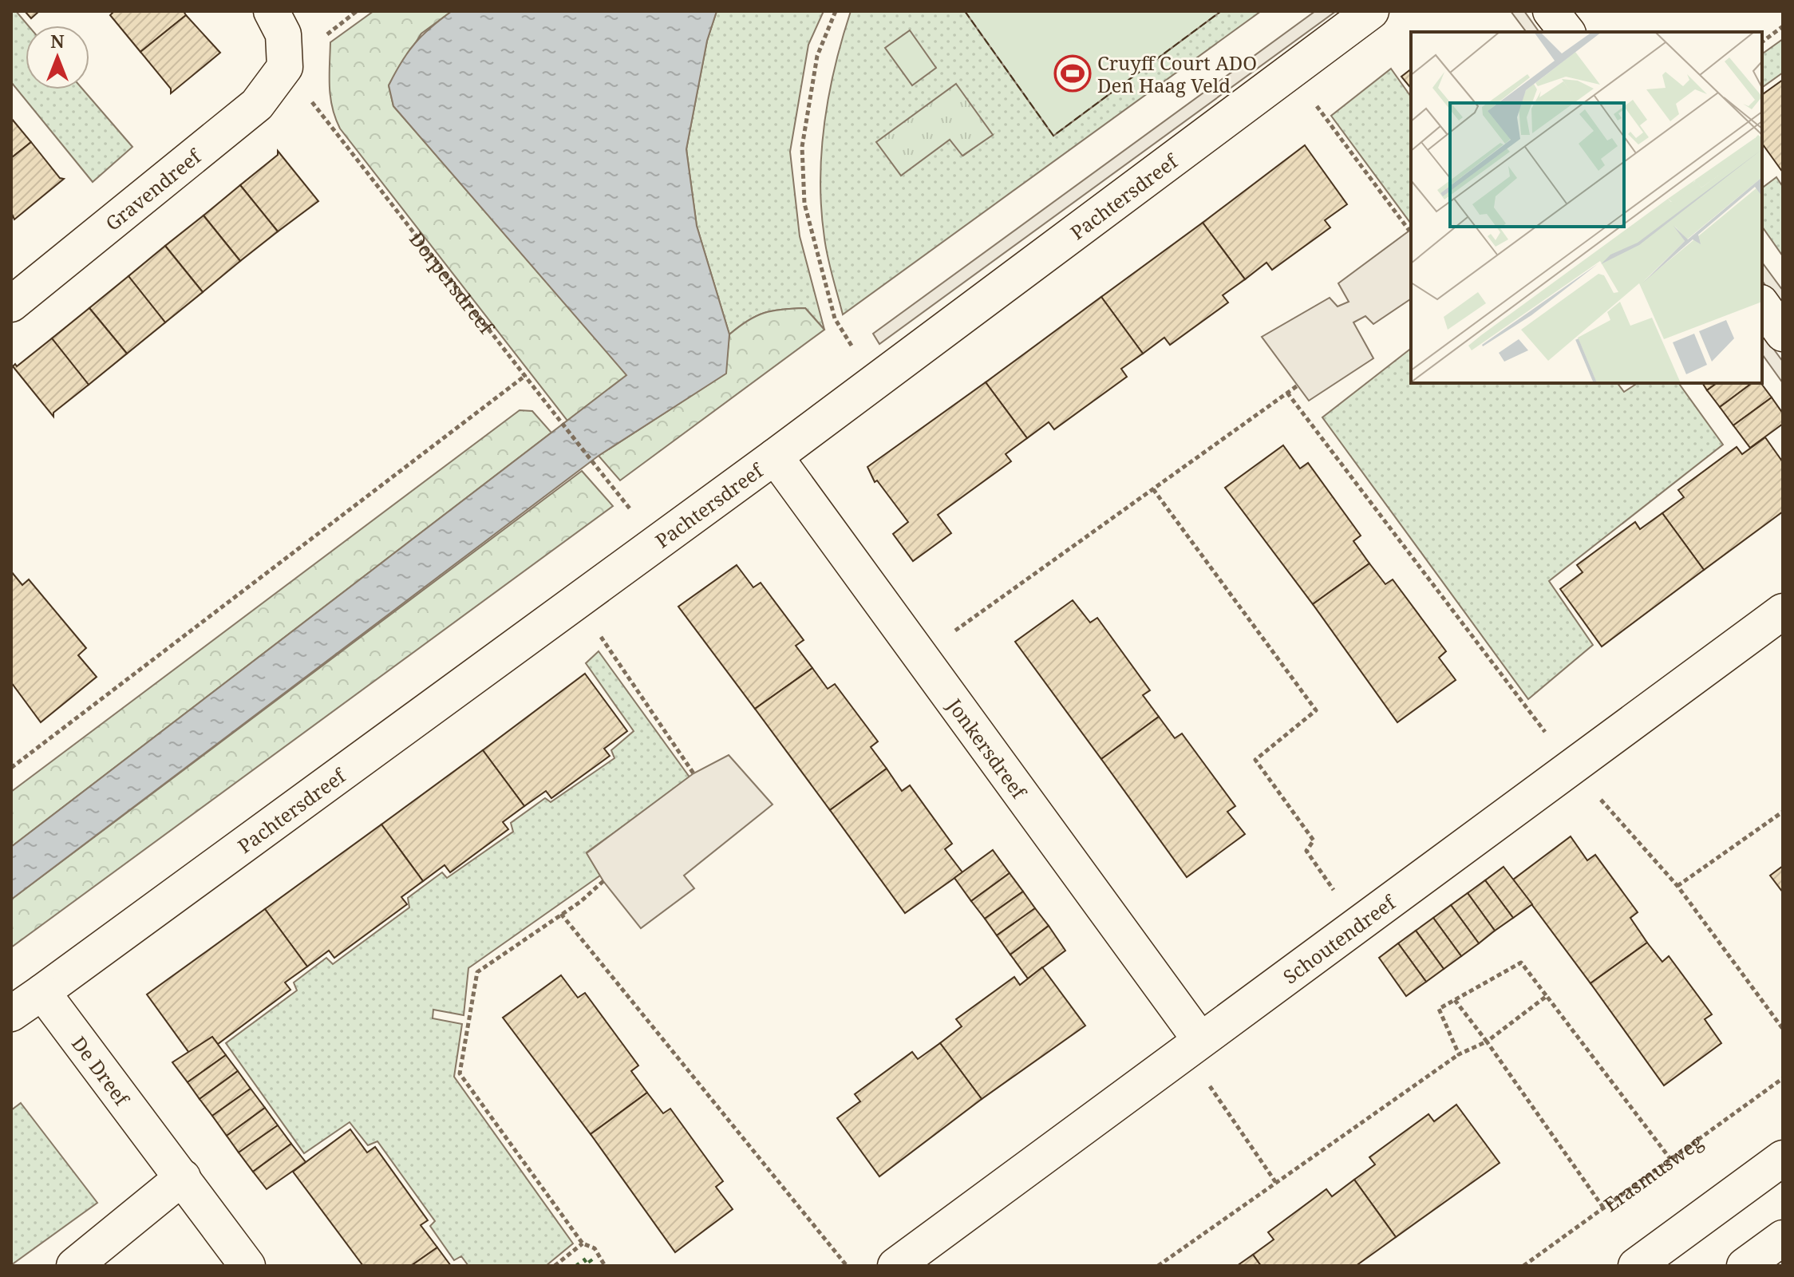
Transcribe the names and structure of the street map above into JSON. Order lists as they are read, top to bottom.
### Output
{
  "streets": {
    "street": [
      "Gravendreef",
      "Pachtersdreef",
      "Jonkersdreef",
      "Schoutendreef",
      "De Dreef"
    ],
    "path": ["Dorpersdreef", "Erasmusweg"]
  },
  "crossings": [
    ["Gravendreef", "Dorpersdreef"],
    ["Pachtersdreef", "Dorpersdreef"],
    ["Pachtersdreef", "Jonkersdreef"],
    ["Pachtersdreef", "De Dreef"],
    ["Jonkersdreef", "Schoutendreef"]
  ],
  "places": {
    "sports": ["Cruyff Court ADO Den Haag Veld"]
  },
  "north": "top"
}
